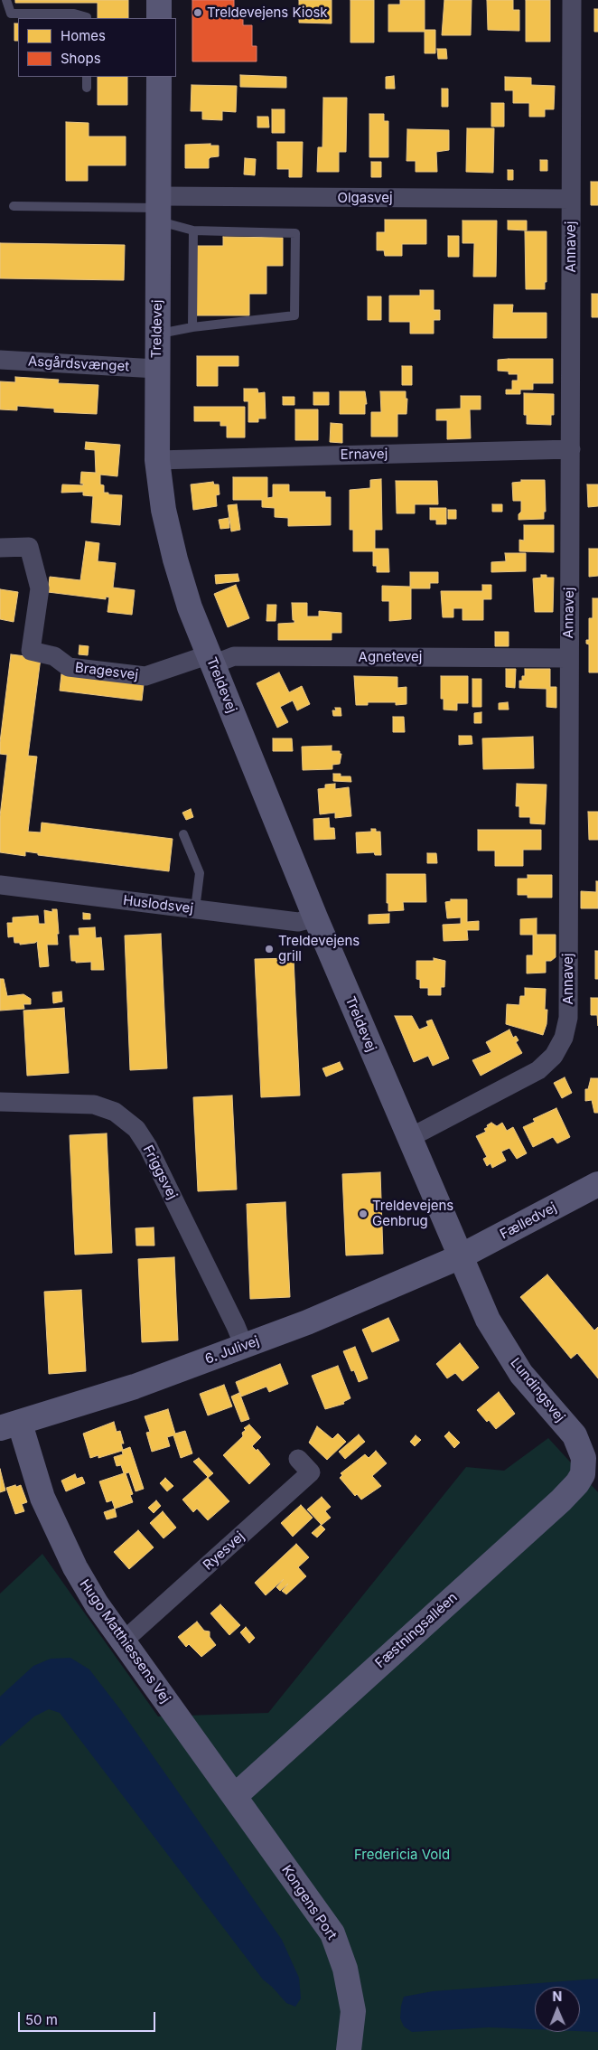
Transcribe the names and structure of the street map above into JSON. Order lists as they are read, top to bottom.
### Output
{
  "streets": {
    "street": [
      "Olgasvej",
      "Annavej",
      "Treldevej",
      "Asgårdsvænget",
      "Ernavej",
      "Agnetevej",
      "Bragesvej",
      "Huslodsvej",
      "Friggsvej",
      "Fælledvej",
      "6. Julivej",
      "Lundingsvej",
      "Ryesvej",
      "Fæstningsalléen",
      "Hugo Matthiessens Vej",
      "Kongens Port"
    ]
  },
  "crossings": [
    ["Olgasvej", "Annavej"],
    ["Olgasvej", "Treldevej"],
    ["Annavej", "Treldevej"],
    ["Annavej", "Ernavej"],
    ["Annavej", "Agnetevej"],
    ["Treldevej", "Asgårdsvænget"],
    ["Treldevej", "Ernavej"],
    ["Treldevej", "Agnetevej"],
    ["Treldevej", "Bragesvej"],
    ["Treldevej", "Huslodsvej"],
    ["Treldevej", "Fælledvej"],
    ["Treldevej", "6. Julivej"],
    ["Treldevej", "Lundingsvej"],
    ["Agnetevej", "Bragesvej"],
    ["Friggsvej", "6. Julivej"],
    ["Fælledvej", "6. Julivej"],
    ["Fælledvej", "Lundingsvej"],
    ["6. Julivej", "Lundingsvej"],
    ["6. Julivej", "Hugo Matthiessens Vej"],
    ["Lundingsvej", "Fæstningsalléen"],
    ["Ryesvej", "Hugo Matthiessens Vej"],
    ["Fæstningsalléen", "Hugo Matthiessens Vej"],
    ["Fæstningsalléen", "Kongens Port"],
    ["Hugo Matthiessens Vej", "Kongens Port"]
  ],
  "parks": ["Fredericia Vold"],
  "places": ["Treldevejens Kiosk", "Treldevejens grill", "Treldevejens Genbrug"],
  "legend": ["Homes", "Shops"],
  "scale_bar": "50 m",
  "north": "top"
}
